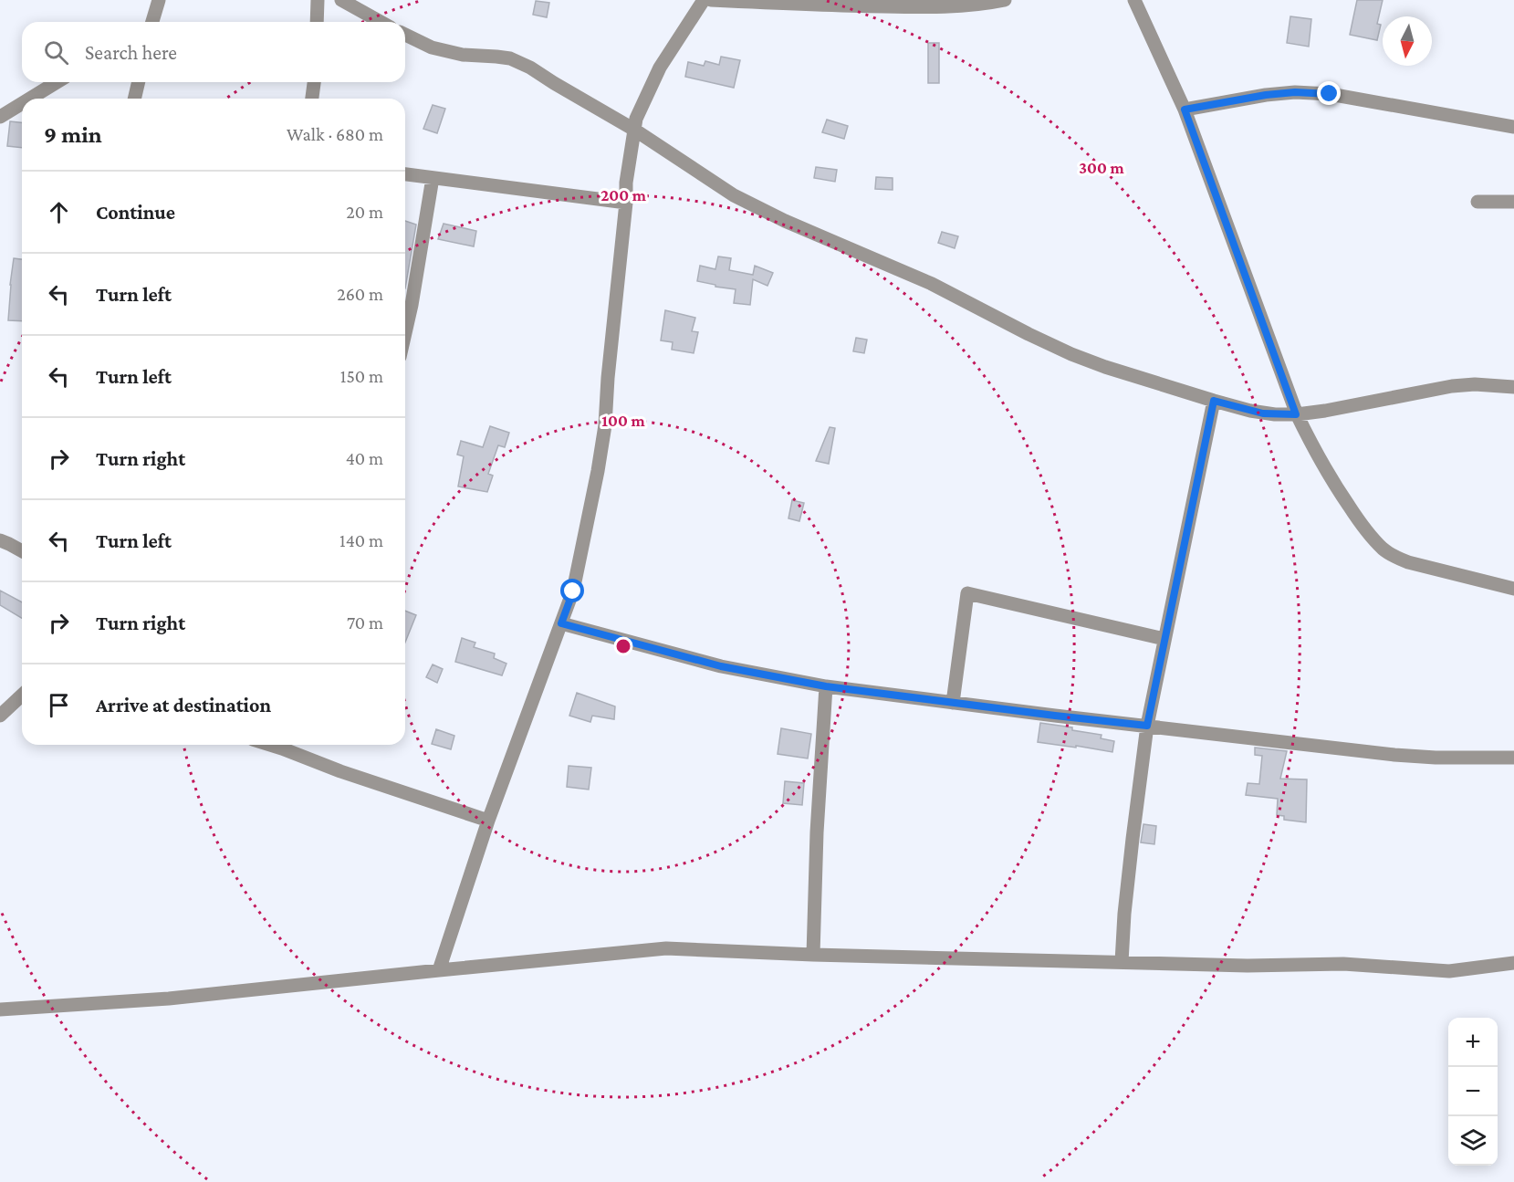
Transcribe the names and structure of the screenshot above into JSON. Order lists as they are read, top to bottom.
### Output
{
  "north": "bottom",
  "page": {
    "search": "Search here",
    "heading": ["9 min", "Walk · 680 m"],
    "list": [
      ["Continue", "20 m"],
      ["Turn left", "260 m"],
      ["Turn left", "150 m"],
      ["Turn right", "40 m"],
      ["Turn left", "140 m"],
      ["Turn right", "70 m"],
      "Arrive at destination"
    ],
    "map_buttons": ["+", "−"]
  },
  "rings": ["300 m", "200 m", "100 m"]
}
